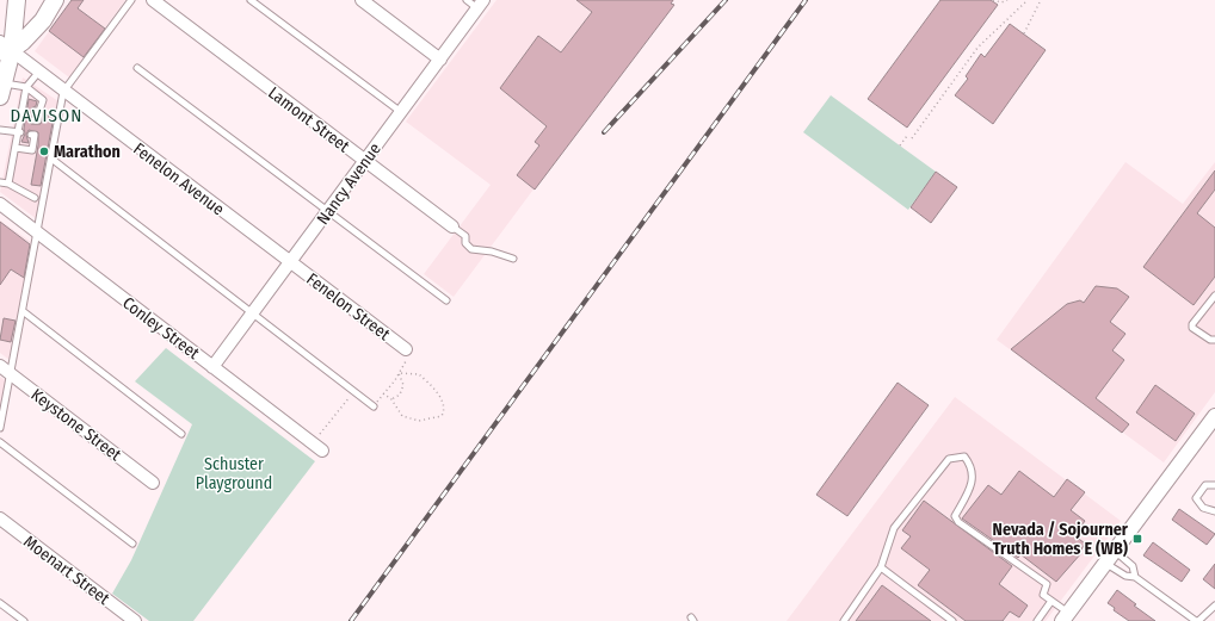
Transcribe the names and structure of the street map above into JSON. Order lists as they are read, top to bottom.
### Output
{
  "streets": {
    "street": [
      "Lamont Street",
      "Fenelon Avenue",
      "Nancy Avenue",
      "Fenelon Street",
      "Conley Street",
      "Keystone Street",
      "Moenart Street"
    ]
  },
  "crossings": [
    ["Lamont Street", "Nancy Avenue"],
    ["Fenelon Avenue", "Nancy Avenue"],
    ["Fenelon Avenue", "Fenelon Street"],
    ["Nancy Avenue", "Fenelon Street"],
    ["Nancy Avenue", "Conley Street"]
  ],
  "districts": ["DAVISON"],
  "parks": ["Schuster Playground"],
  "places": {
    "other": ["Marathon"],
    "transit": ["Nevada / Sojourner Truth Homes E (WB)"]
  }
}
